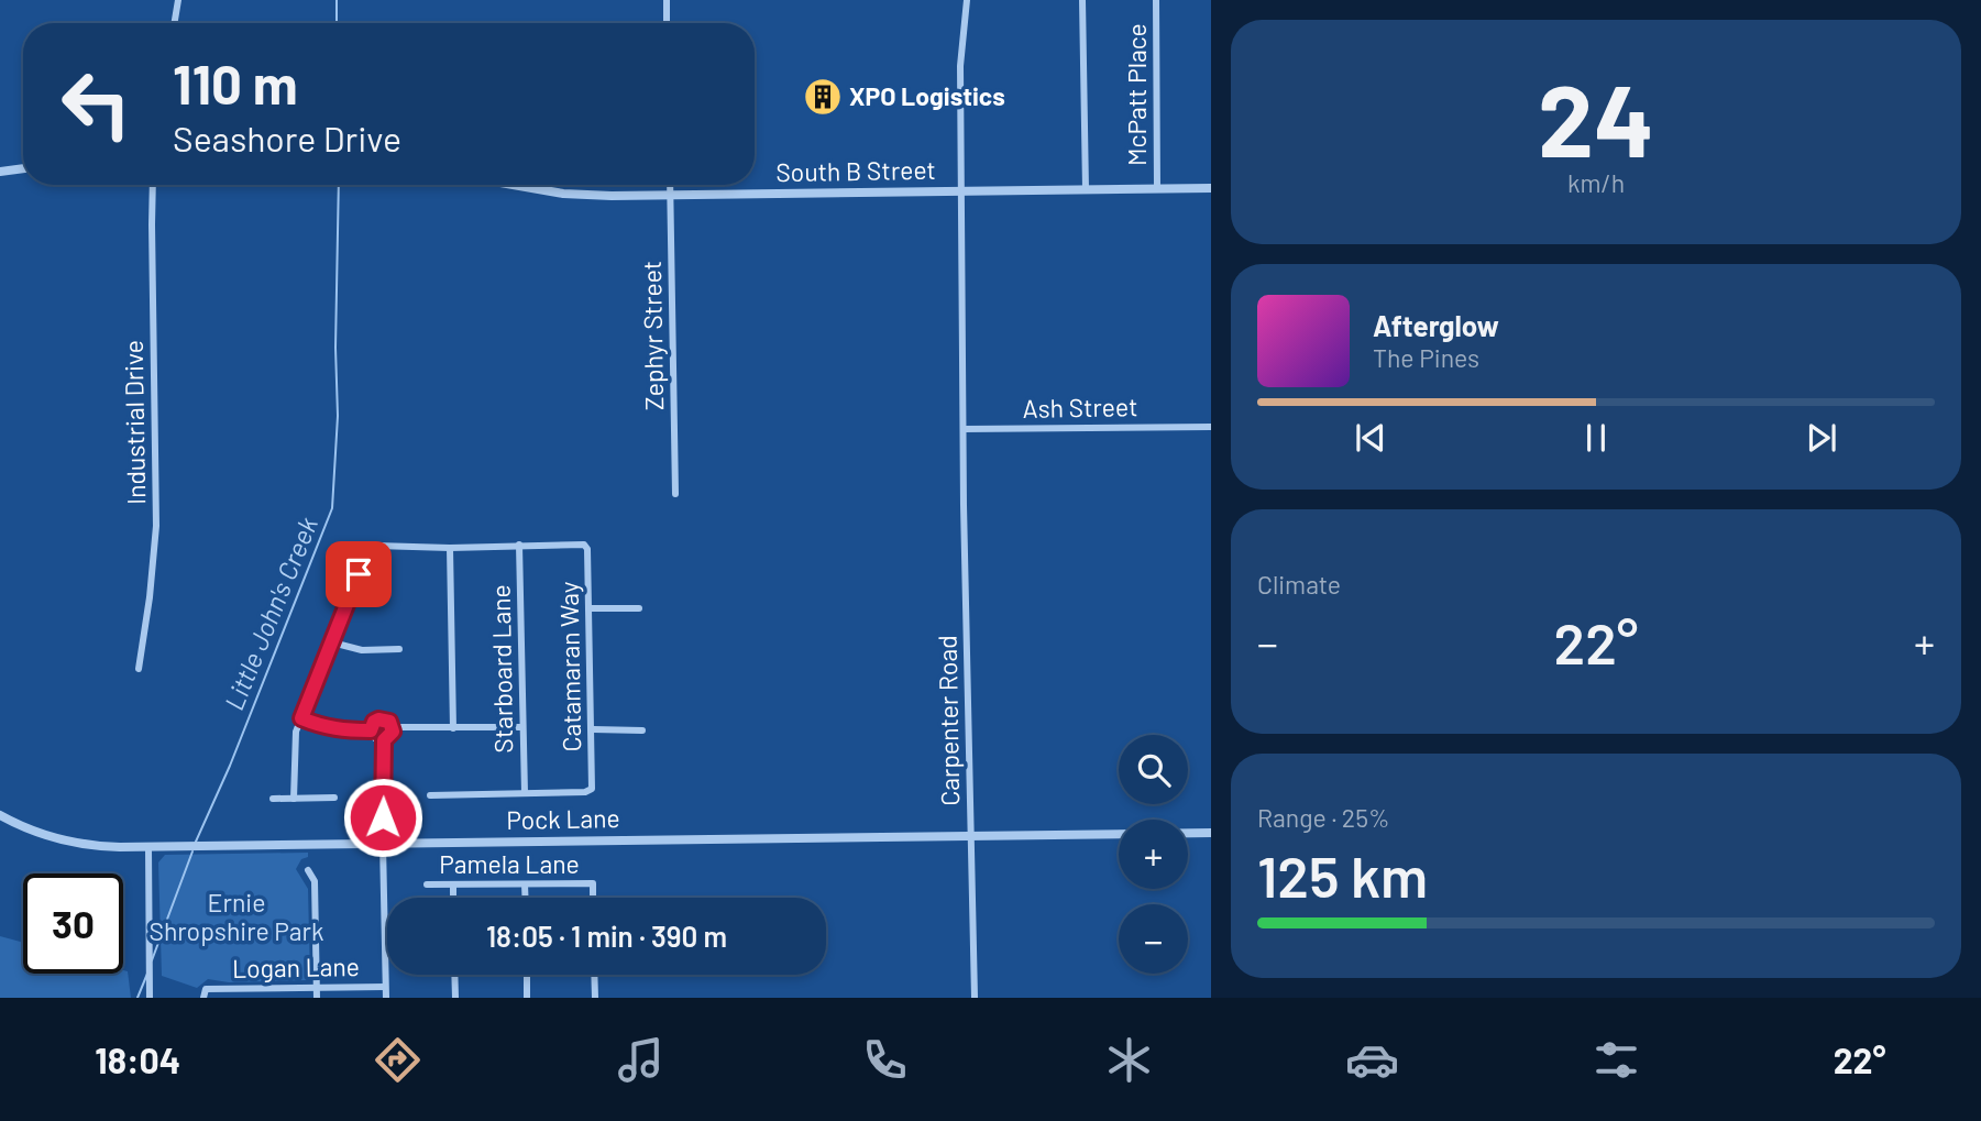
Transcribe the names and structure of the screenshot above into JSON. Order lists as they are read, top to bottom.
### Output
{
  "streets": {
    "street": [
      "McPatt Place",
      "South B Street",
      "Zephyr Street",
      "Ash Street",
      "Industrial Drive",
      "Catamaran Way",
      "Starboard Lane",
      "Carpenter Road",
      "Pock Lane",
      "Pamela Lane",
      "Logan Lane"
    ]
  },
  "crossings": [
    ["McPatt Place", "South B Street"],
    ["South B Street", "Zephyr Street"],
    ["Ash Street", "Carpenter Road"],
    ["Catamaran Way", "Starboard Lane"],
    ["Carpenter Road", "Pock Lane"]
  ],
  "water": ["Little John's Creek"],
  "parks": ["Ernie Shropshire Park"],
  "places": {
    "building": ["XPO Logistics"]
  },
  "page": {
    "tile": [
      ["24", "km/h"],
      "Climate",
      ["Range · 25%", "125 km"]
    ],
    "turn": ["110 m", "Seashore Drive"],
    "song": ["Afterglow", "The Pines"],
    "heat": ["−", "22°", "+"],
    "map_buttons": ["+", "−"],
    "limit": "30",
    "trip": "18:05 · 1 min · 390 m",
    "tabs": ["18:04", "22°"]
  }
}
